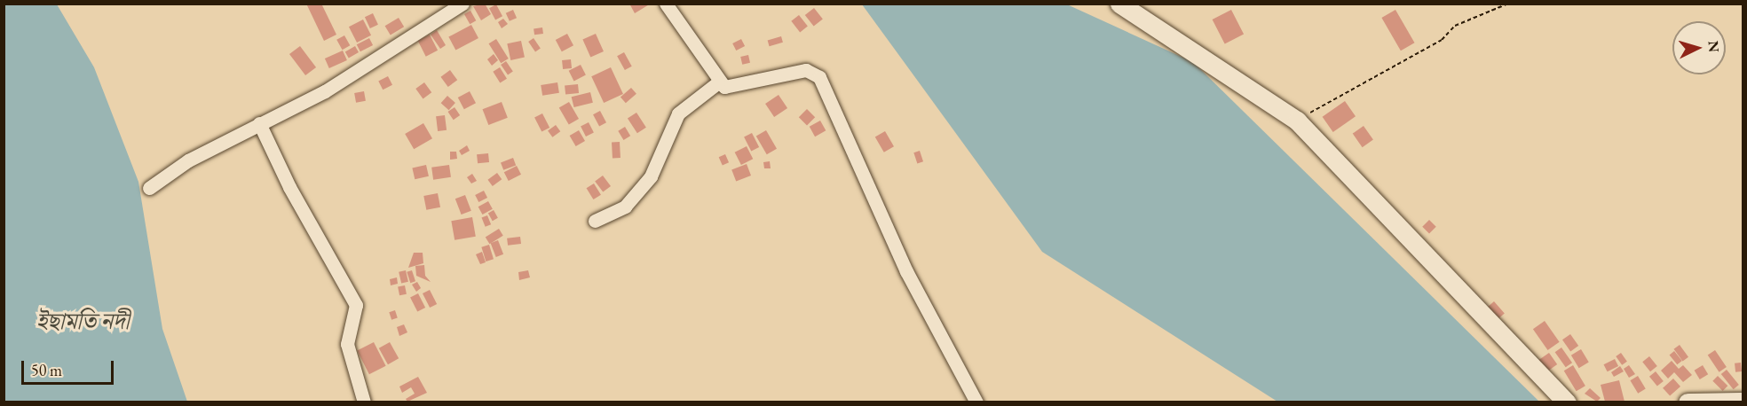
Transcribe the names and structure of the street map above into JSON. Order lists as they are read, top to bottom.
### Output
{
  "water": ["ইছামতি নদী"],
  "scale_bar": "50 m",
  "north": "right"
}
